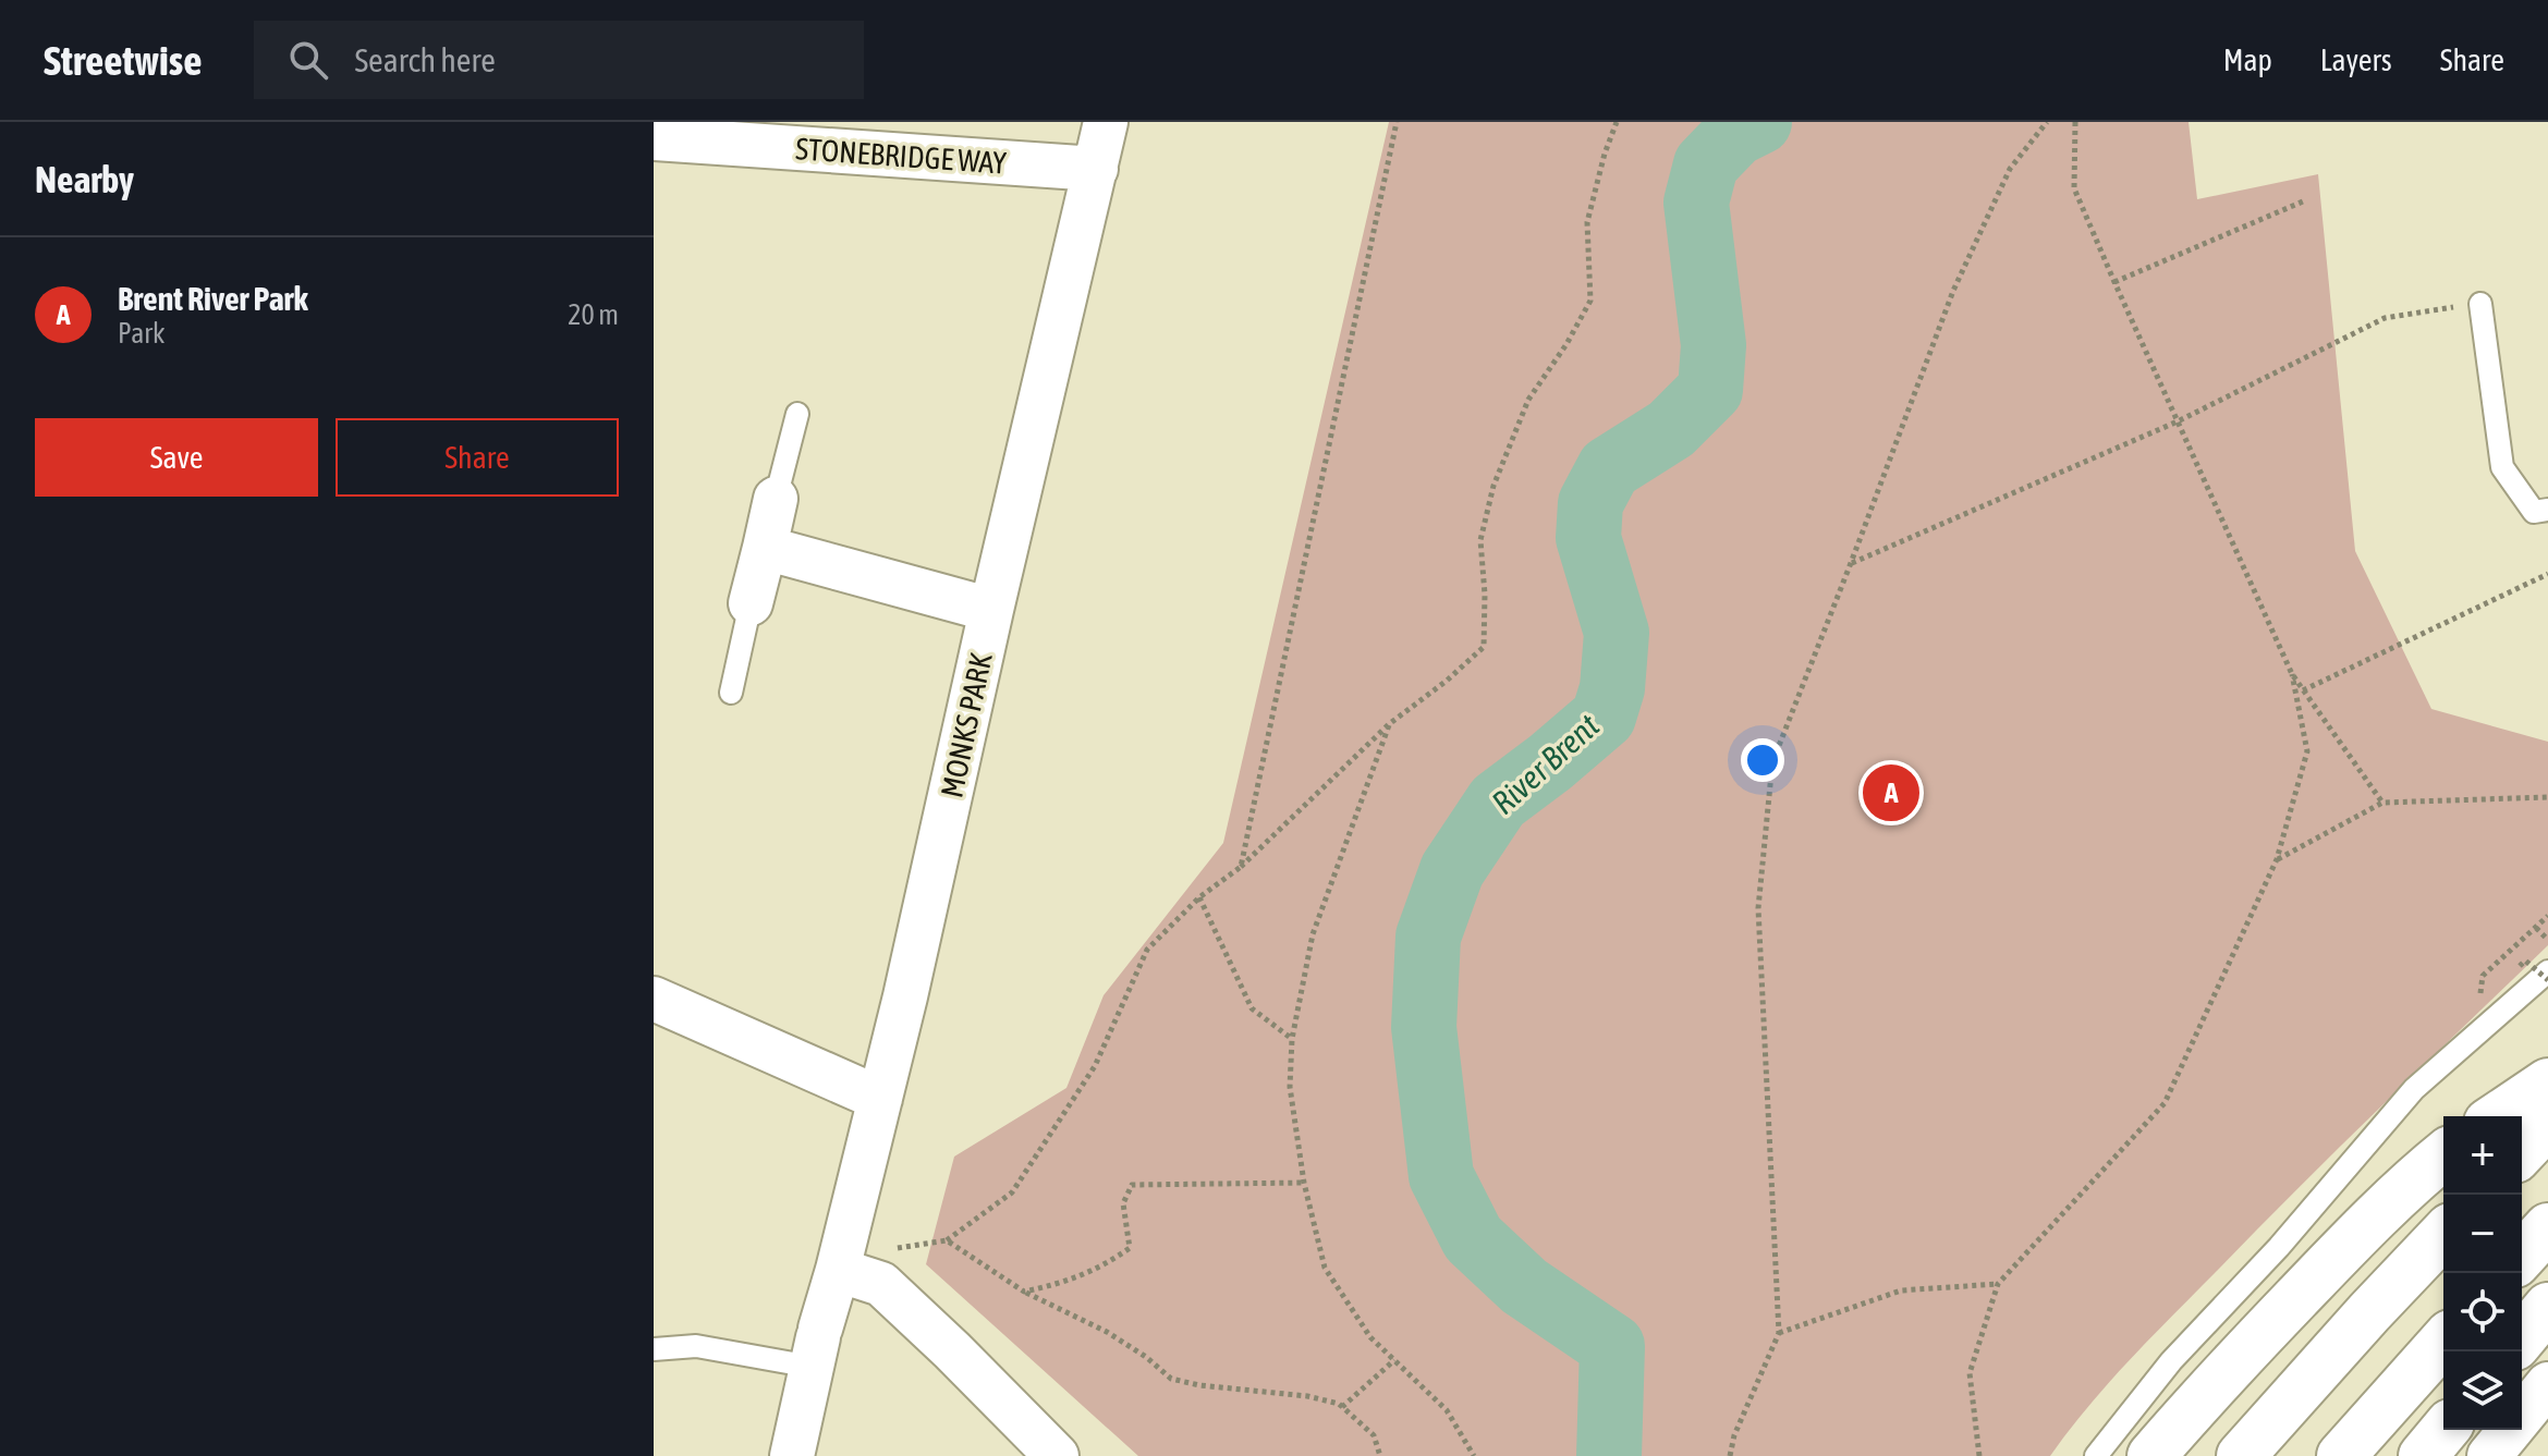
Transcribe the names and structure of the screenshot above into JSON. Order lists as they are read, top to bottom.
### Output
{
  "streets": {
    "street": ["STONEBRIDGE WAY", "MONKS PARK"]
  },
  "crossings": [
    ["STONEBRIDGE WAY", "MONKS PARK"]
  ],
  "water": ["River Brent"],
  "page": {
    "header": "Streetwise",
    "search": "Search here",
    "nav": ["Map", "Layers", "Share"],
    "heading": "Nearby",
    "list": [
      {
        "mark": "A",
        "name": "Brent River Park",
        "note": "Park",
        "value": "20 m"
      }
    ],
    "buttons": ["Save", "Share"],
    "pins": "A",
    "map_buttons": ["+", "−"]
  }
}
